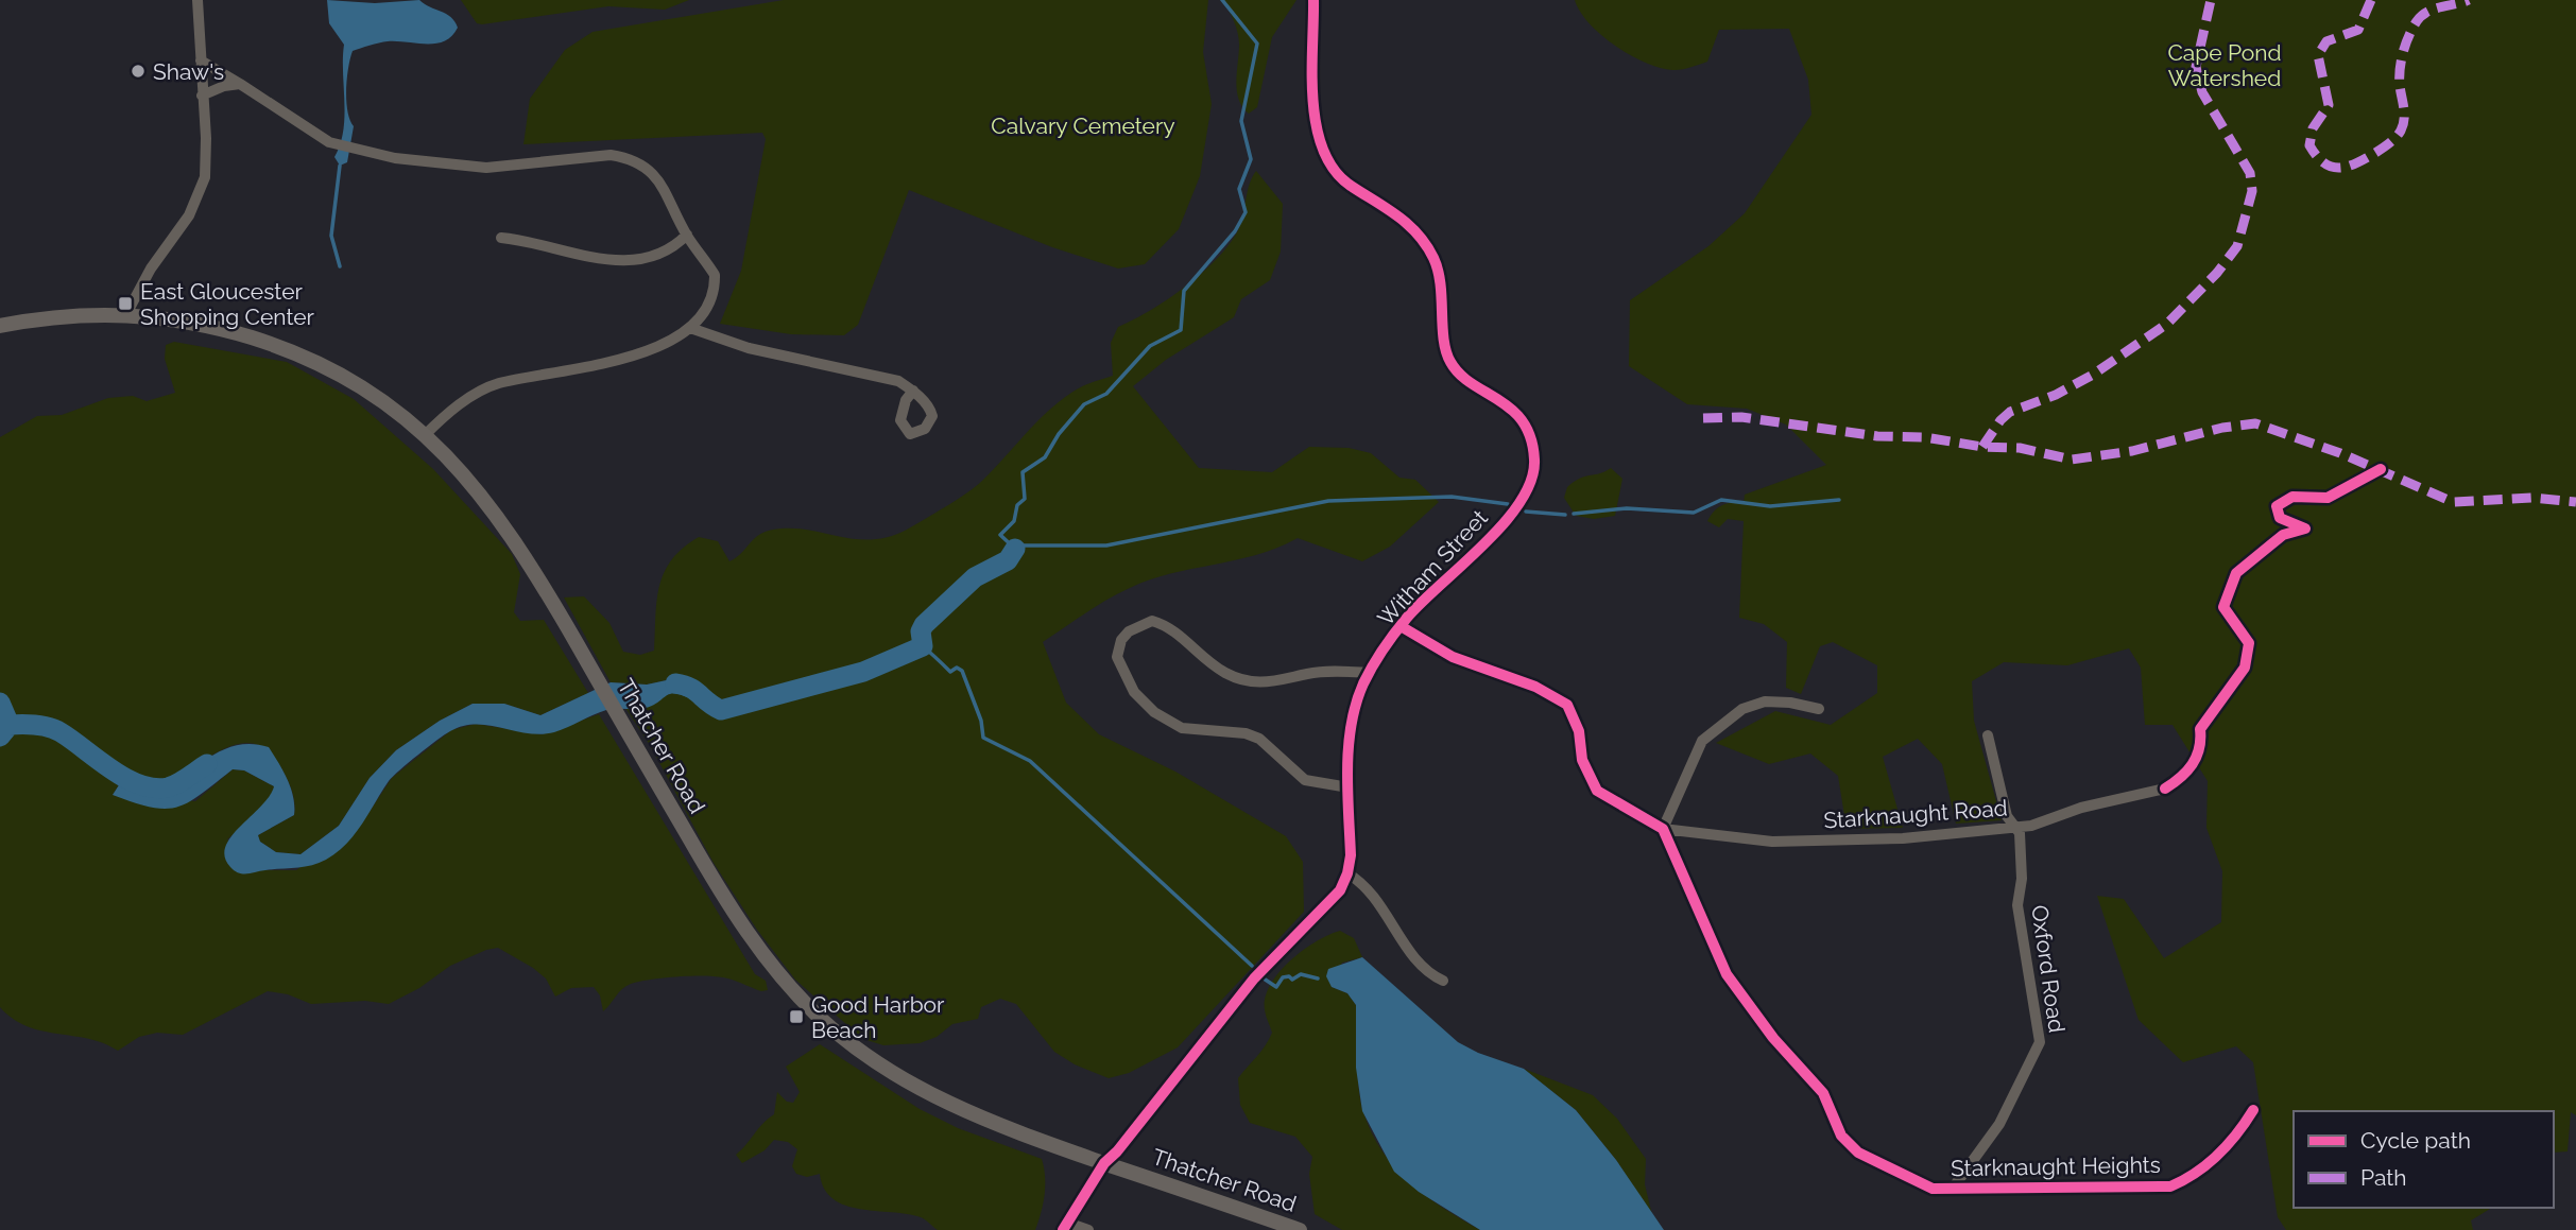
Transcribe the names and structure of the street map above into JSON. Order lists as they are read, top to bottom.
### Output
{
  "streets": {
    "main road": ["Thatcher Road"],
    "street": [
      "Witham Street",
      "Starknaught Road",
      "Oxford Road",
      "Starknaught Heights"
    ]
  },
  "crossings": [
    ["Starknaught Road", "Oxford Road"],
    ["Starknaught Road", "Starknaught Heights"],
    ["Oxford Road", "Starknaught Heights"]
  ],
  "parks": ["Cape Pond Watershed", "Calvary Cemetery"],
  "places": {
    "other": ["Shaw's"],
    "transit": ["East Gloucester Shopping Center", "Good Harbor Beach"]
  },
  "legend": ["Cycle path", "Path"]
}
